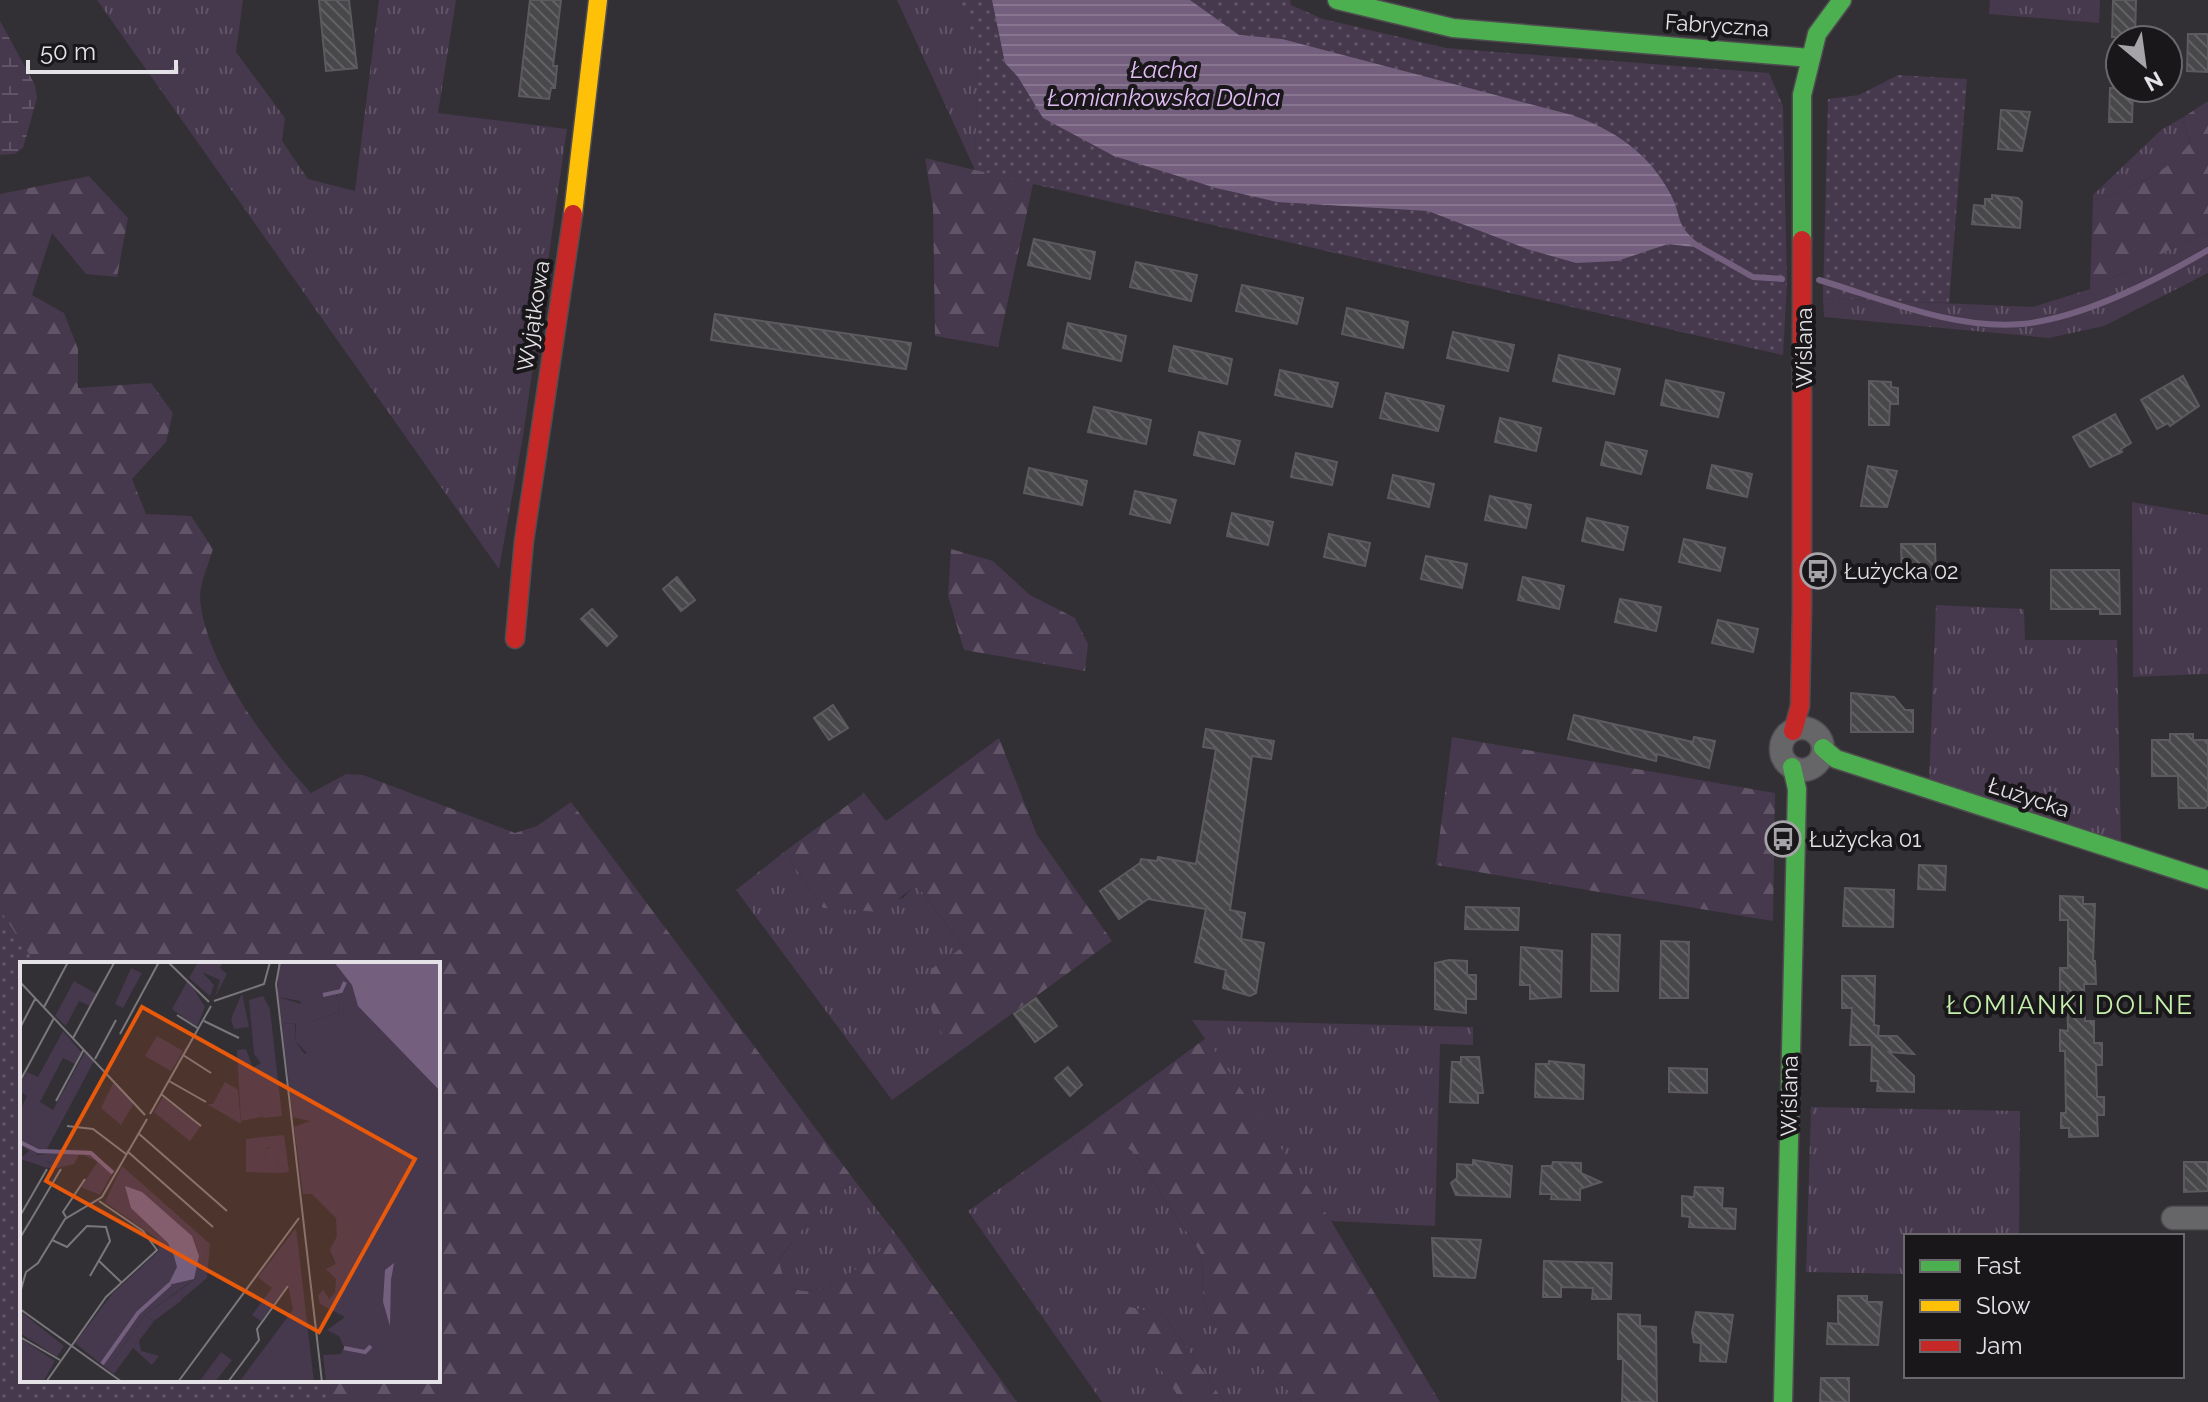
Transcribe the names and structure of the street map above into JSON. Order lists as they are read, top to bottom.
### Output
{
  "streets": {
    "street": [
      "Fabryczna",
      "Wyjątkowa",
      "Wiślana",
      "Łużycka"
    ]
  },
  "crossings": [
    ["Fabryczna", "Wiślana"],
    ["Wiślana", "Łużycka"]
  ],
  "districts": ["ŁOMIANKI DOLNE"],
  "water": ["Łacha Łomiankowska Dolna"],
  "places": {
    "bus stop": ["Łużycka 02", "Łużycka 01"]
  },
  "legend": ["Fast", "Slow", "Jam"],
  "scale_bar": "50 m",
  "north": "bottom right"
}
